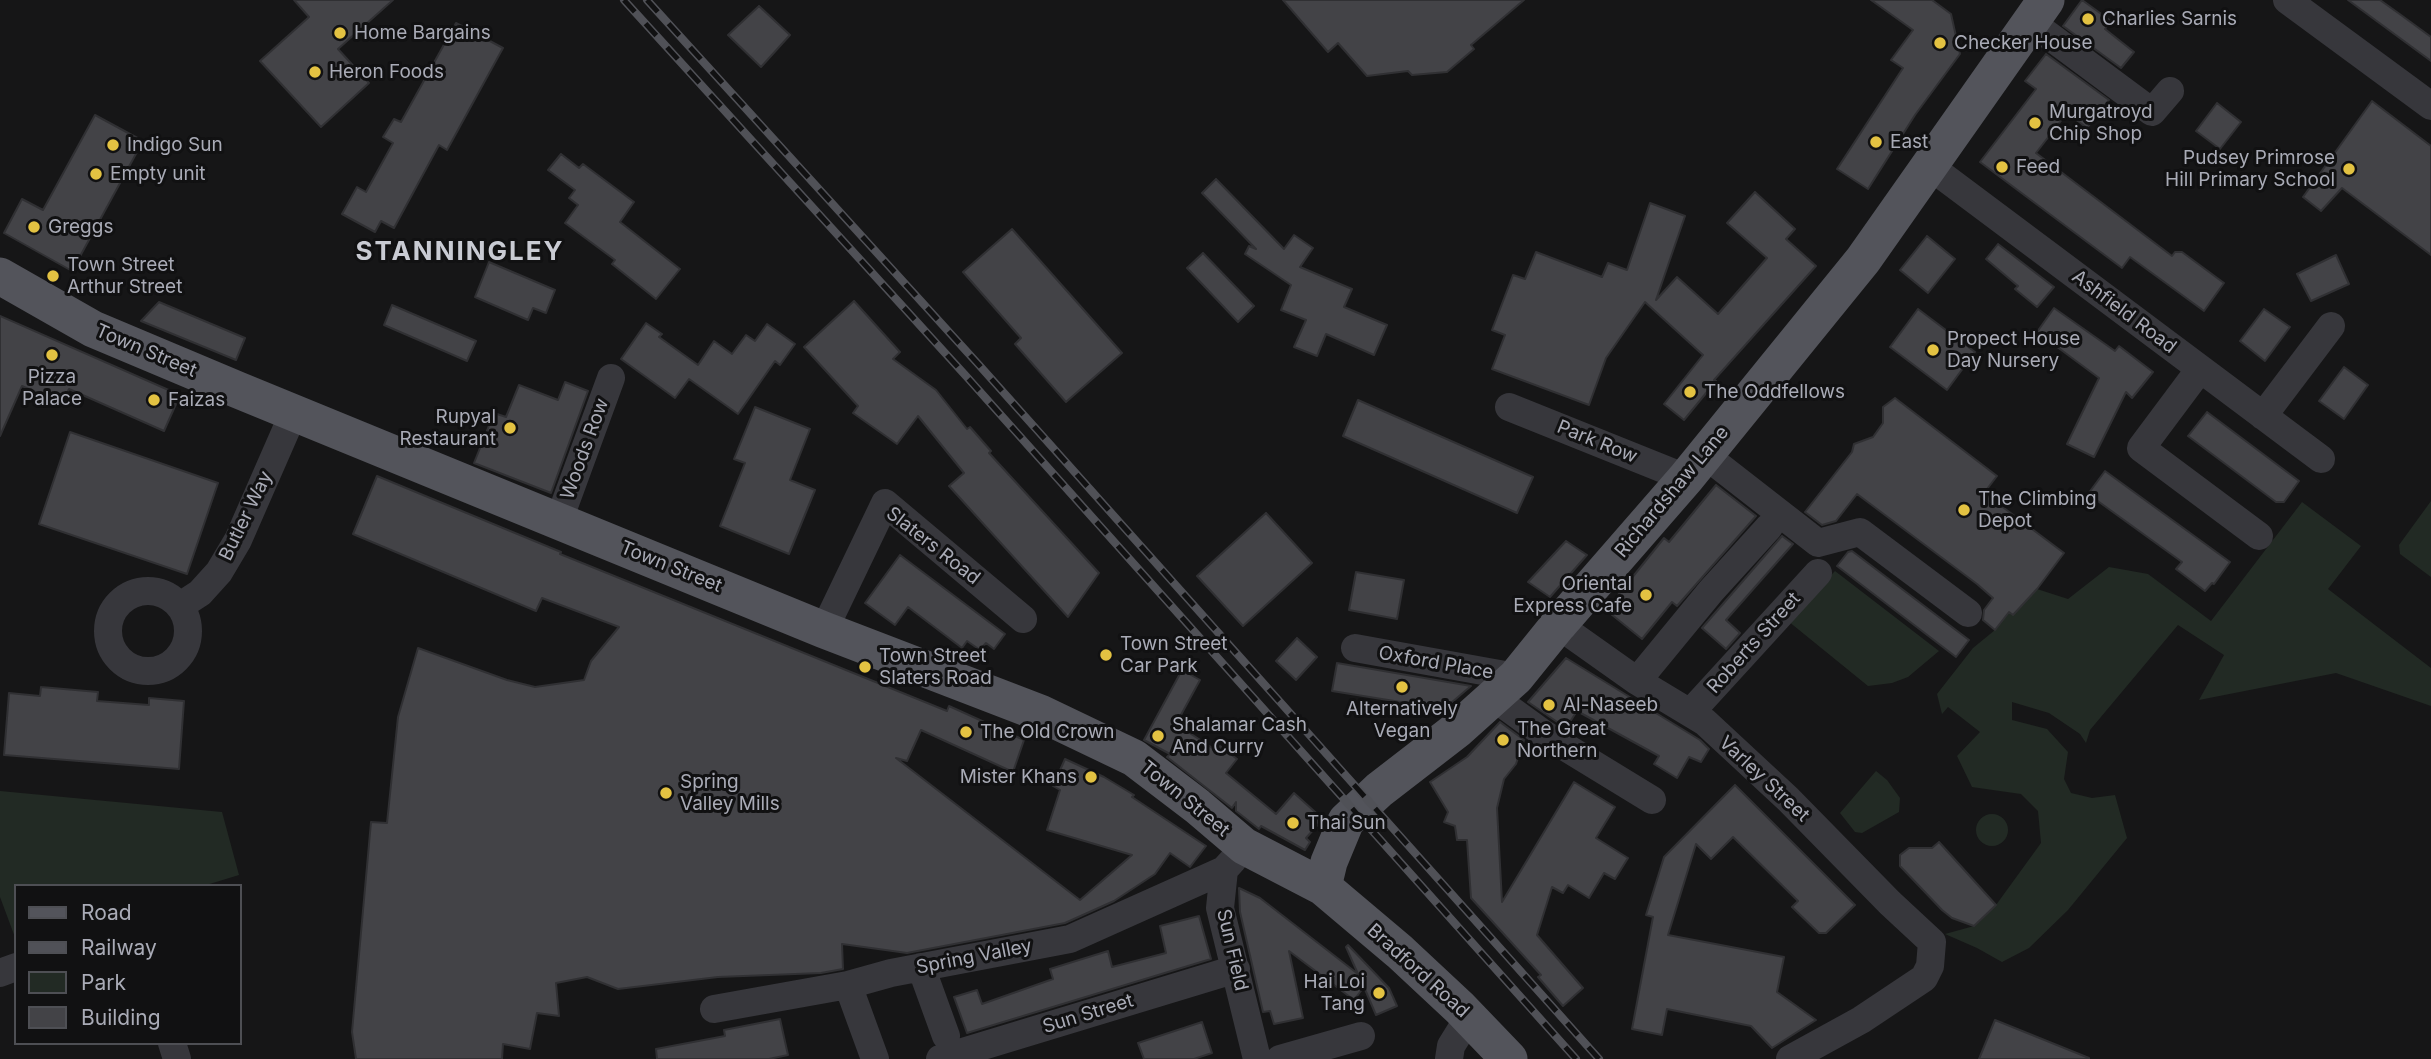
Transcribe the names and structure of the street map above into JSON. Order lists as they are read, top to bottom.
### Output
{
  "streets": {
    "main road": ["Town Street", "Richardshaw Lane", "Bradford Road"],
    "street": [
      "Ashfield Road",
      "Park Row",
      "Woods Row",
      "Butler Way",
      "Slaters Road",
      "Roberts Street",
      "Oxford Place",
      "Varley Street",
      "Sun Field",
      "Spring Valley",
      "Sun Street"
    ]
  },
  "crossings": [
    ["Ashfield Road", "Richardshaw Lane"],
    ["Town Street", "Woods Row"],
    ["Town Street", "Richardshaw Lane"],
    ["Town Street", "Butler Way"],
    ["Town Street", "Slaters Road"],
    ["Town Street", "Sun Field"],
    ["Town Street", "Spring Valley"],
    ["Town Street", "Bradford Road"],
    ["Park Row", "Richardshaw Lane"],
    ["Richardshaw Lane", "Oxford Place"],
    ["Richardshaw Lane", "Varley Street"],
    ["Richardshaw Lane", "Bradford Road"],
    ["Roberts Street", "Varley Street"],
    ["Sun Field", "Spring Valley"],
    ["Sun Field", "Sun Street"]
  ],
  "districts": ["STANNINGLEY"],
  "places": [
    "Charlies Sarnis",
    "Home Bargains",
    "Checker House",
    "Heron Foods",
    "Murgatroyd Chip Shop",
    "East",
    "Indigo Sun",
    "Feed",
    "Pudsey Primrose Hill Primary School",
    "Empty unit",
    "Greggs",
    "Town Street Arthur Street",
    "Propect House Day Nursery",
    "Pizza Palace",
    "The Oddfellows",
    "Faizas",
    "Rupyal Restaurant",
    "The Climbing Depot",
    "Oriental Express Cafe",
    "Town Street Car Park",
    "Town Street Slaters Road",
    "Alternatively Vegan",
    "Al-Naseeb",
    "The Old Crown",
    "Shalamar Cash And Curry",
    "The Great Northern",
    "Mister Khans",
    "Spring Valley Mills",
    "Thai Sun",
    "Hai Loi Tang"
  ],
  "legend": [
    "Road",
    "Railway",
    "Park",
    "Building"
  ]
}
